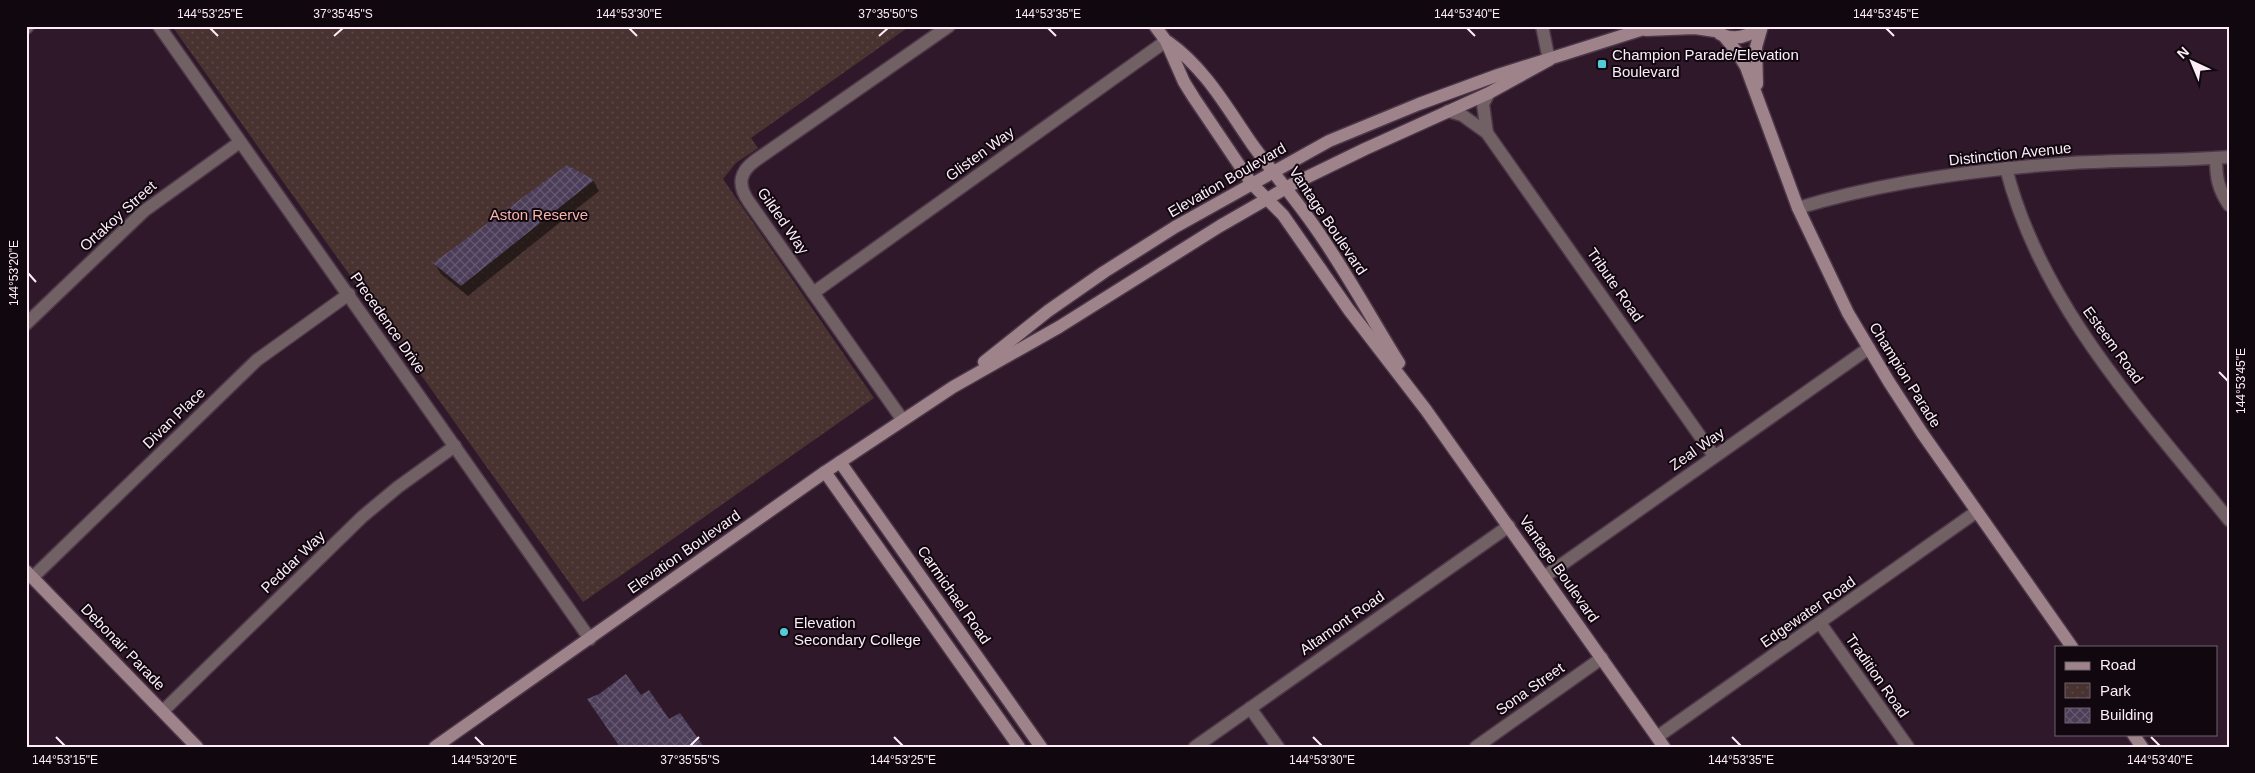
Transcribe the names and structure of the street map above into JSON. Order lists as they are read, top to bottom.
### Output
{
  "streets": {
    "street": [
      "Glisten Way",
      "Distinction Avenue",
      "Elevation Boulevard",
      "Ortakoy Street",
      "Gilded Way",
      "Vantage Boulevard",
      "Tribute Road",
      "Precedence Drive",
      "Esteem Road",
      "Champion Parade",
      "Divan Place",
      "Zeal Way",
      "Peddar Way",
      "Carmichael Road",
      "Edgewater Road",
      "Altamont Road",
      "Debonair Parade",
      "Tradition Road",
      "Sona Street"
    ]
  },
  "crossings": [
    ["Glisten Way", "Gilded Way"],
    ["Glisten Way", "Vantage Boulevard"],
    ["Distinction Avenue", "Esteem Road"],
    ["Distinction Avenue", "Champion Parade"],
    ["Elevation Boulevard", "Gilded Way"],
    ["Elevation Boulevard", "Vantage Boulevard"],
    ["Elevation Boulevard", "Precedence Drive"],
    ["Elevation Boulevard", "Champion Parade"],
    ["Elevation Boulevard", "Carmichael Road"],
    ["Ortakoy Street", "Precedence Drive"],
    ["Vantage Boulevard", "Zeal Way"],
    ["Vantage Boulevard", "Edgewater Road"],
    ["Vantage Boulevard", "Altamont Road"],
    ["Vantage Boulevard", "Sona Street"],
    ["Tribute Road", "Zeal Way"],
    ["Precedence Drive", "Divan Place"],
    ["Precedence Drive", "Peddar Way"],
    ["Champion Parade", "Zeal Way"],
    ["Champion Parade", "Edgewater Road"],
    ["Divan Place", "Debonair Parade"],
    ["Peddar Way", "Debonair Parade"],
    ["Edgewater Road", "Tradition Road"]
  ],
  "parks": ["Aston Reserve"],
  "places": {
    "transit": ["Champion Parade/Elevation Boulevard"],
    "other": ["Elevation Secondary College"]
  },
  "legend": ["Road", "Park", "Building"],
  "north": "top left",
  "coordinates": [
    "144°53'25\"E",
    "37°35'45\"S",
    "144°53'30\"E",
    "37°35'50\"S",
    "144°53'35\"E",
    "144°53'40\"E",
    "144°53'45\"E",
    "144°53'20\"E",
    "144°53'15\"E",
    "37°35'55\"S"
  ]
}
